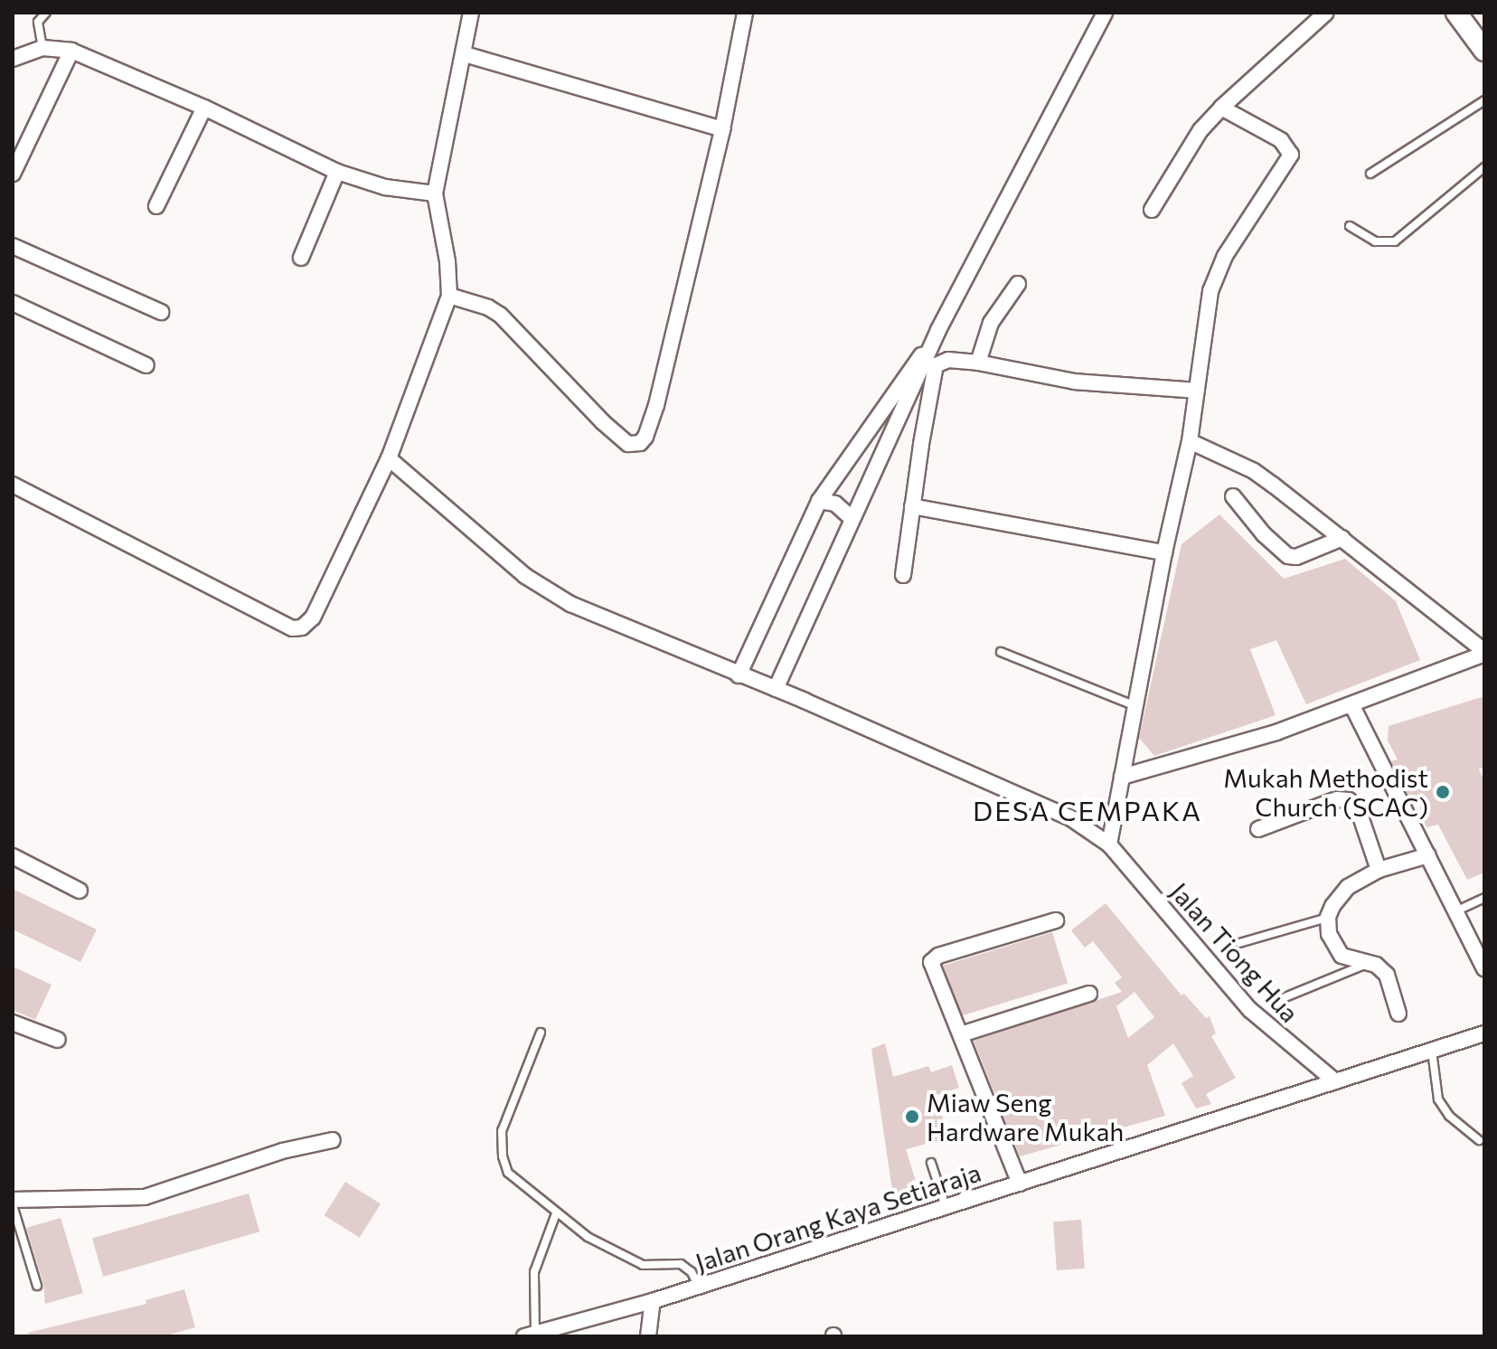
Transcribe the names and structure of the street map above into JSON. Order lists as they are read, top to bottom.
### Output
{
  "streets": {
    "street": ["Jalan Tiong Hua", "Jalan Orang Kaya Setiaraja"]
  },
  "crossings": [
    ["Jalan Tiong Hua", "Jalan Orang Kaya Setiaraja"]
  ],
  "districts": ["DESA CEMPAKA"],
  "places": ["Mukah Methodist Church (SCAC)", "Miaw Seng Hardware Mukah"]
}
